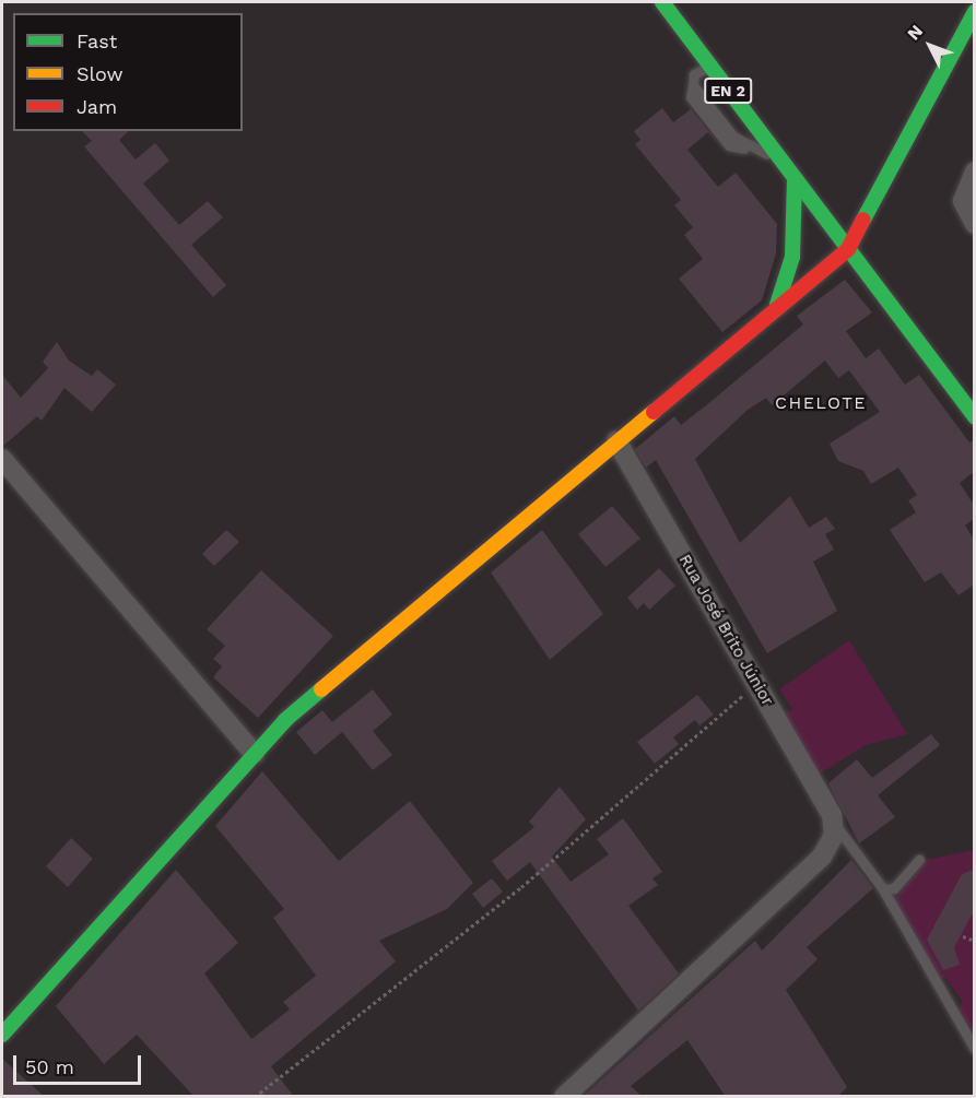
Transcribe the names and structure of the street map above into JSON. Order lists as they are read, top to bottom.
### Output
{
  "streets": {
    "street": ["EN 2", "Rua José Brito Júnior"]
  },
  "districts": ["CHELOTE"],
  "legend": ["Fast", "Slow", "Jam"],
  "scale_bar": "50 m",
  "north": "top left"
}
